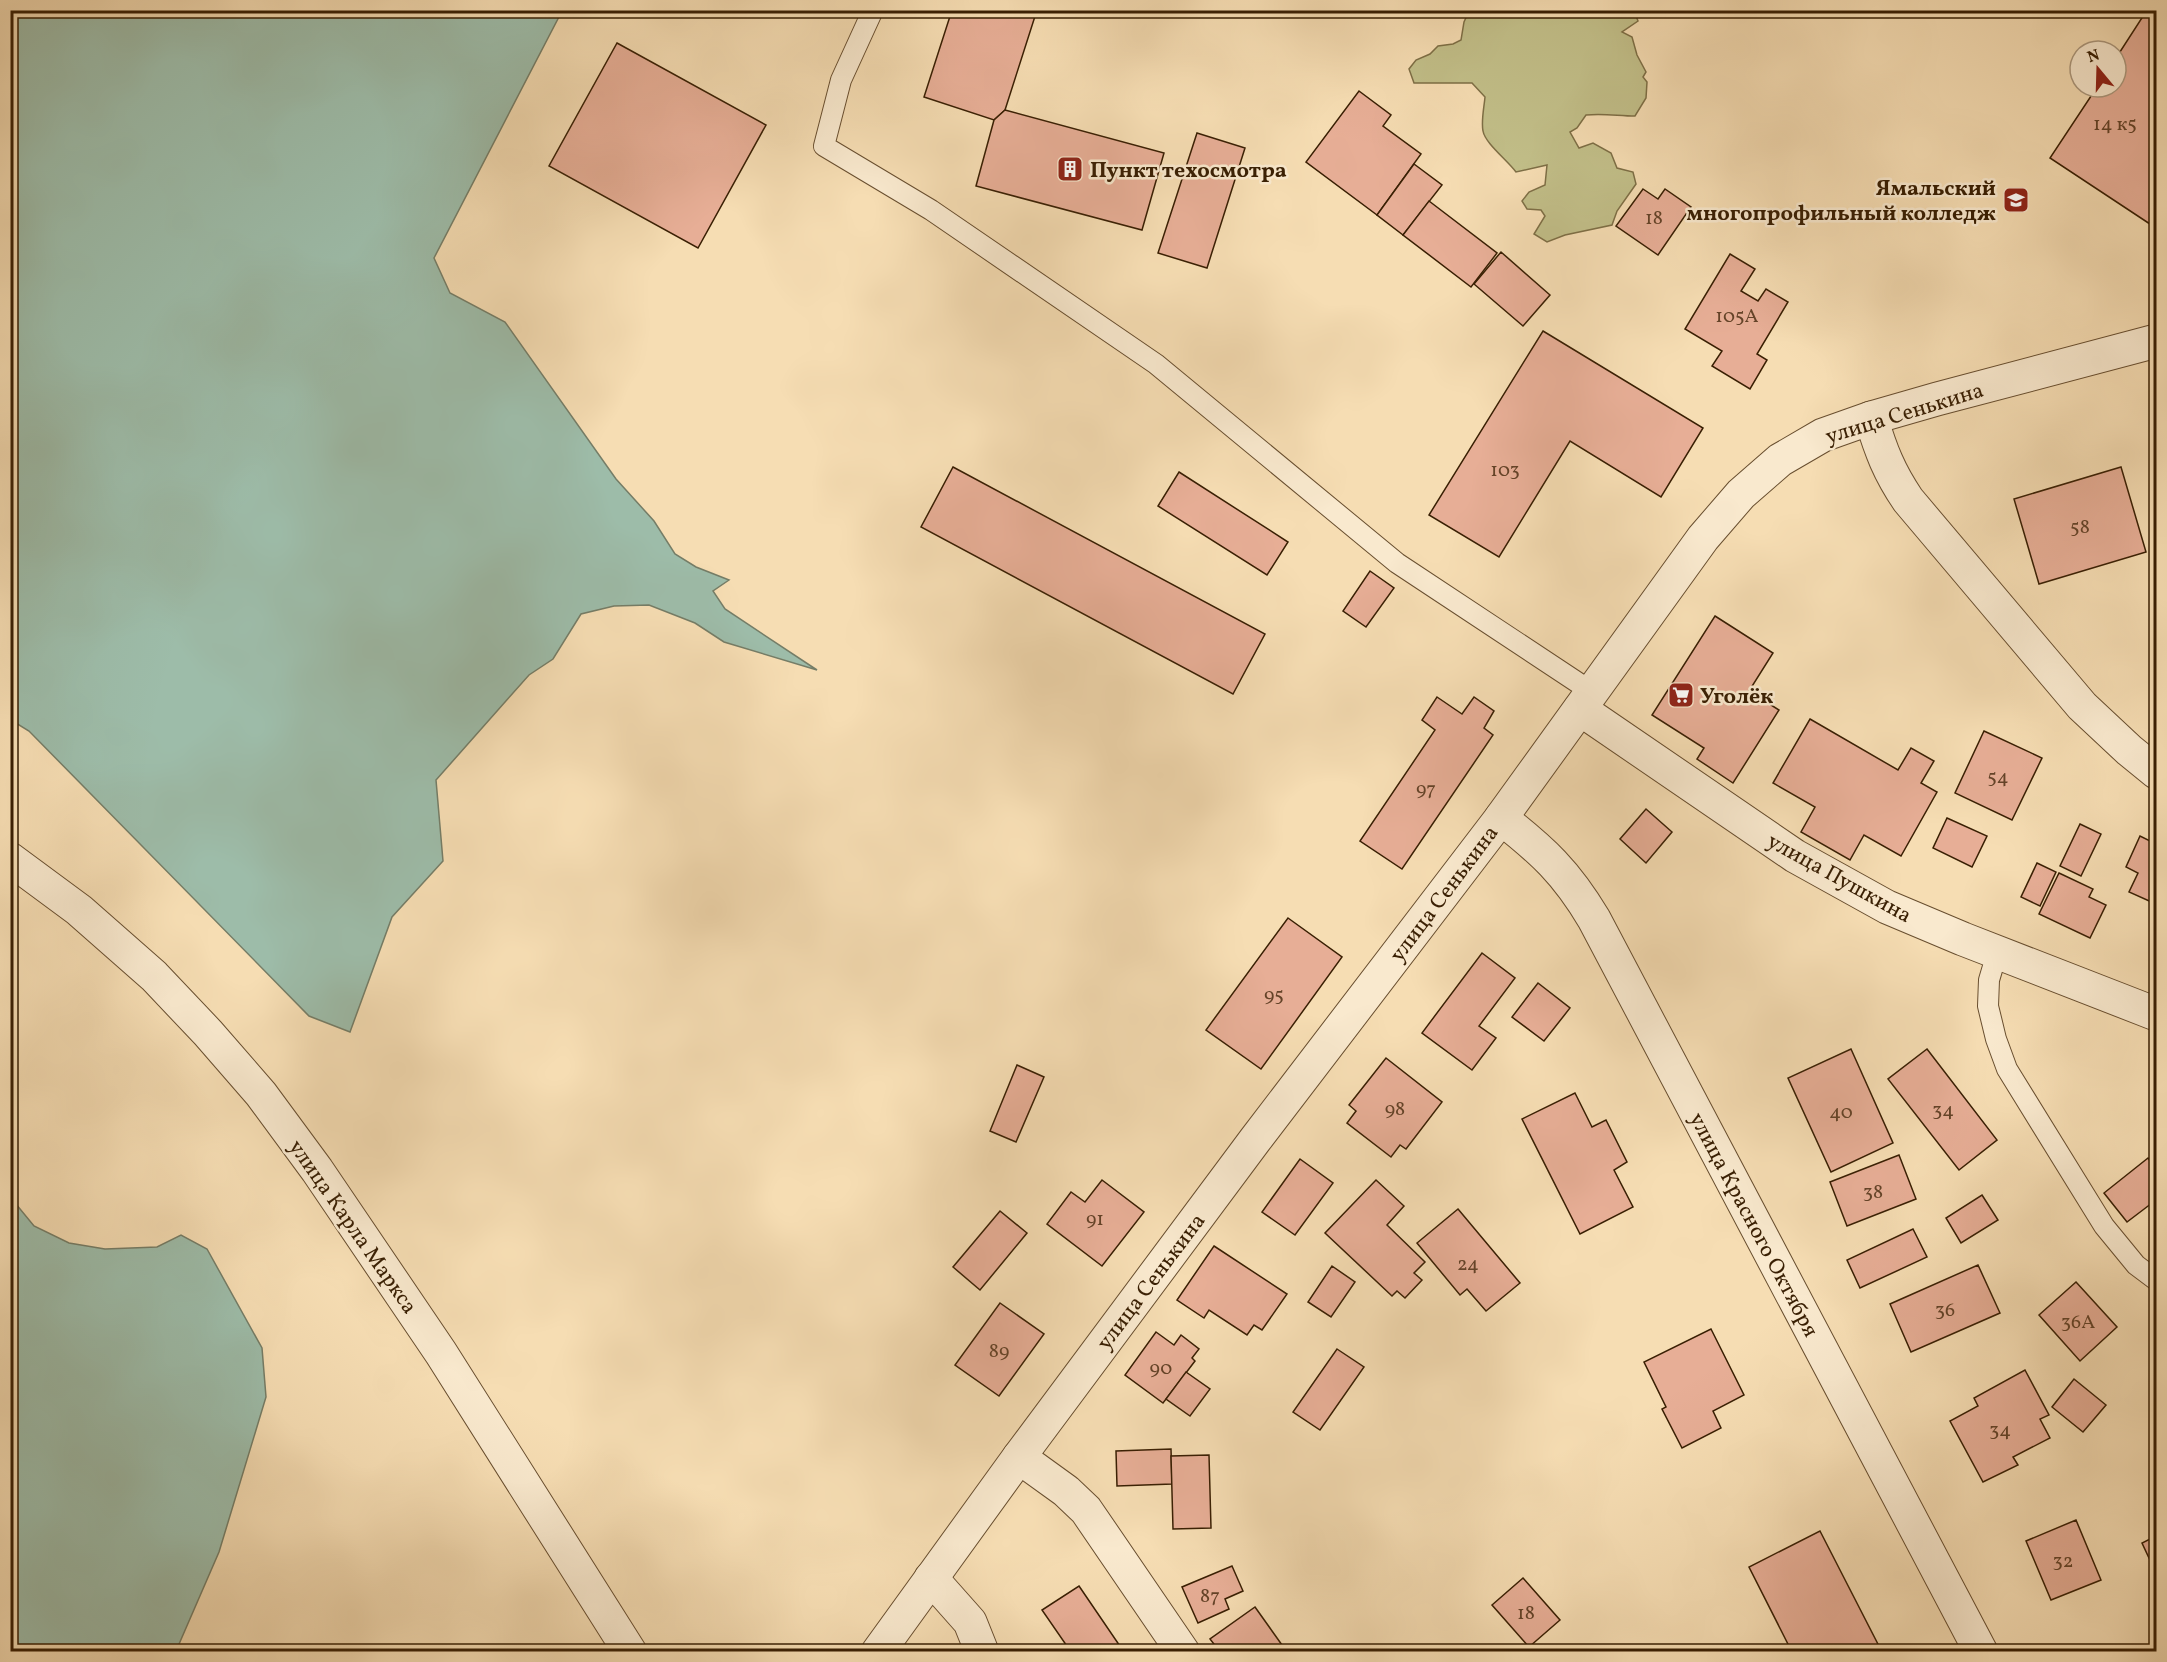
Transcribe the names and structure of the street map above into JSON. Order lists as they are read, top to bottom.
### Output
{
  "streets": {
    "street": [
      "улица Сенькина",
      "улица Пушкина",
      "улица Красного Октября",
      "улица Карла Маркса"
    ]
  },
  "crossings": [
    ["улица Сенькина", "улица Пушкина"],
    ["улица Сенькина", "улица Красного Октября"]
  ],
  "places": {
    "building": ["Пункт техосмотра"],
    "school or university": ["Ямальский многопрофильный колледж"],
    "supermarket": ["Уголёк"]
  },
  "house_numbers": [
    "14 к5",
    "18",
    "105А",
    "103",
    "58",
    "54",
    "97",
    "95",
    "98",
    "34",
    "40",
    "38",
    "91",
    "24",
    "36",
    "36А",
    "89",
    "90",
    "34",
    "32",
    "87",
    "18"
  ],
  "north": "top"
}
